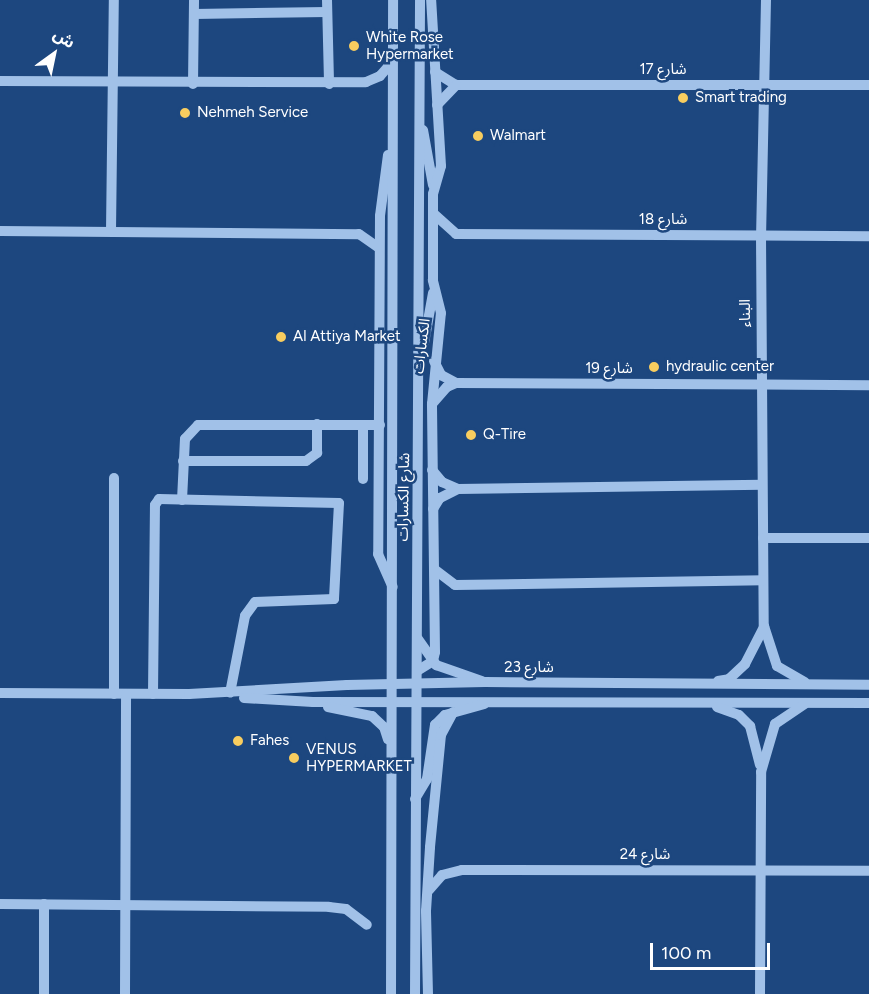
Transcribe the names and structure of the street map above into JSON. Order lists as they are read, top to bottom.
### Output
{
  "streets": {
    "street": [
      "شارع 17",
      "شارع 18",
      "البناء",
      "الكسارات",
      "شارع 19",
      "شارع الكسارات",
      "شارع 23",
      "شارع 24"
    ]
  },
  "crossings": [
    ["شارع 17", "البناء"],
    ["شارع 18", "البناء"],
    ["البناء", "شارع 19"],
    ["البناء", "شارع 23"],
    ["شارع الكسارات", "شارع 23"]
  ],
  "places": [
    "White Rose Hypermarket",
    "Smart trading",
    "Nehmeh Service",
    "Walmart",
    "Al Attiya Market",
    "hydraulic center",
    "Q-Tire",
    "Fahes",
    "VENUS HYPERMARKET"
  ],
  "scale_bar": "100 m",
  "north": "top right"
}
